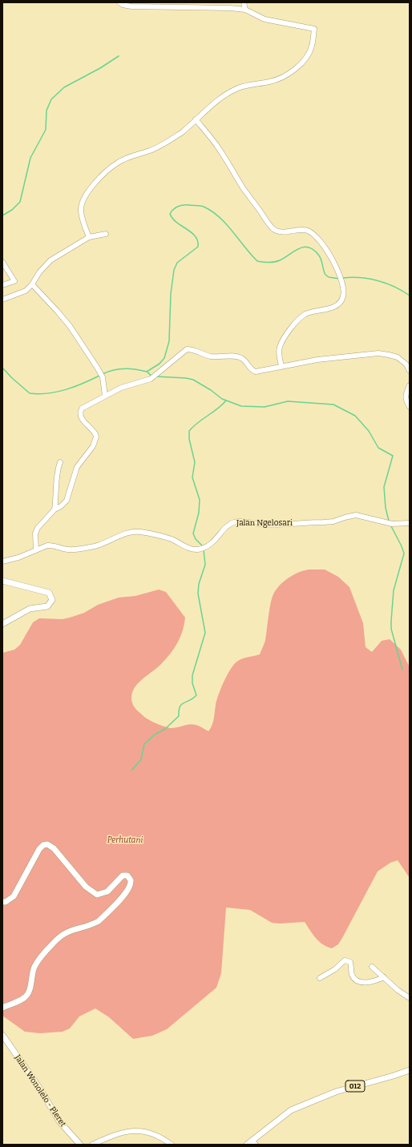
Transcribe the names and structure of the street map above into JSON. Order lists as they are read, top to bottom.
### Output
{
  "streets": {
    "main road": ["012", "Jalan Wonolelo - Pleret"],
    "street": ["Jalan Ngelosari"]
  },
  "parks": ["Perhutani"]
}
